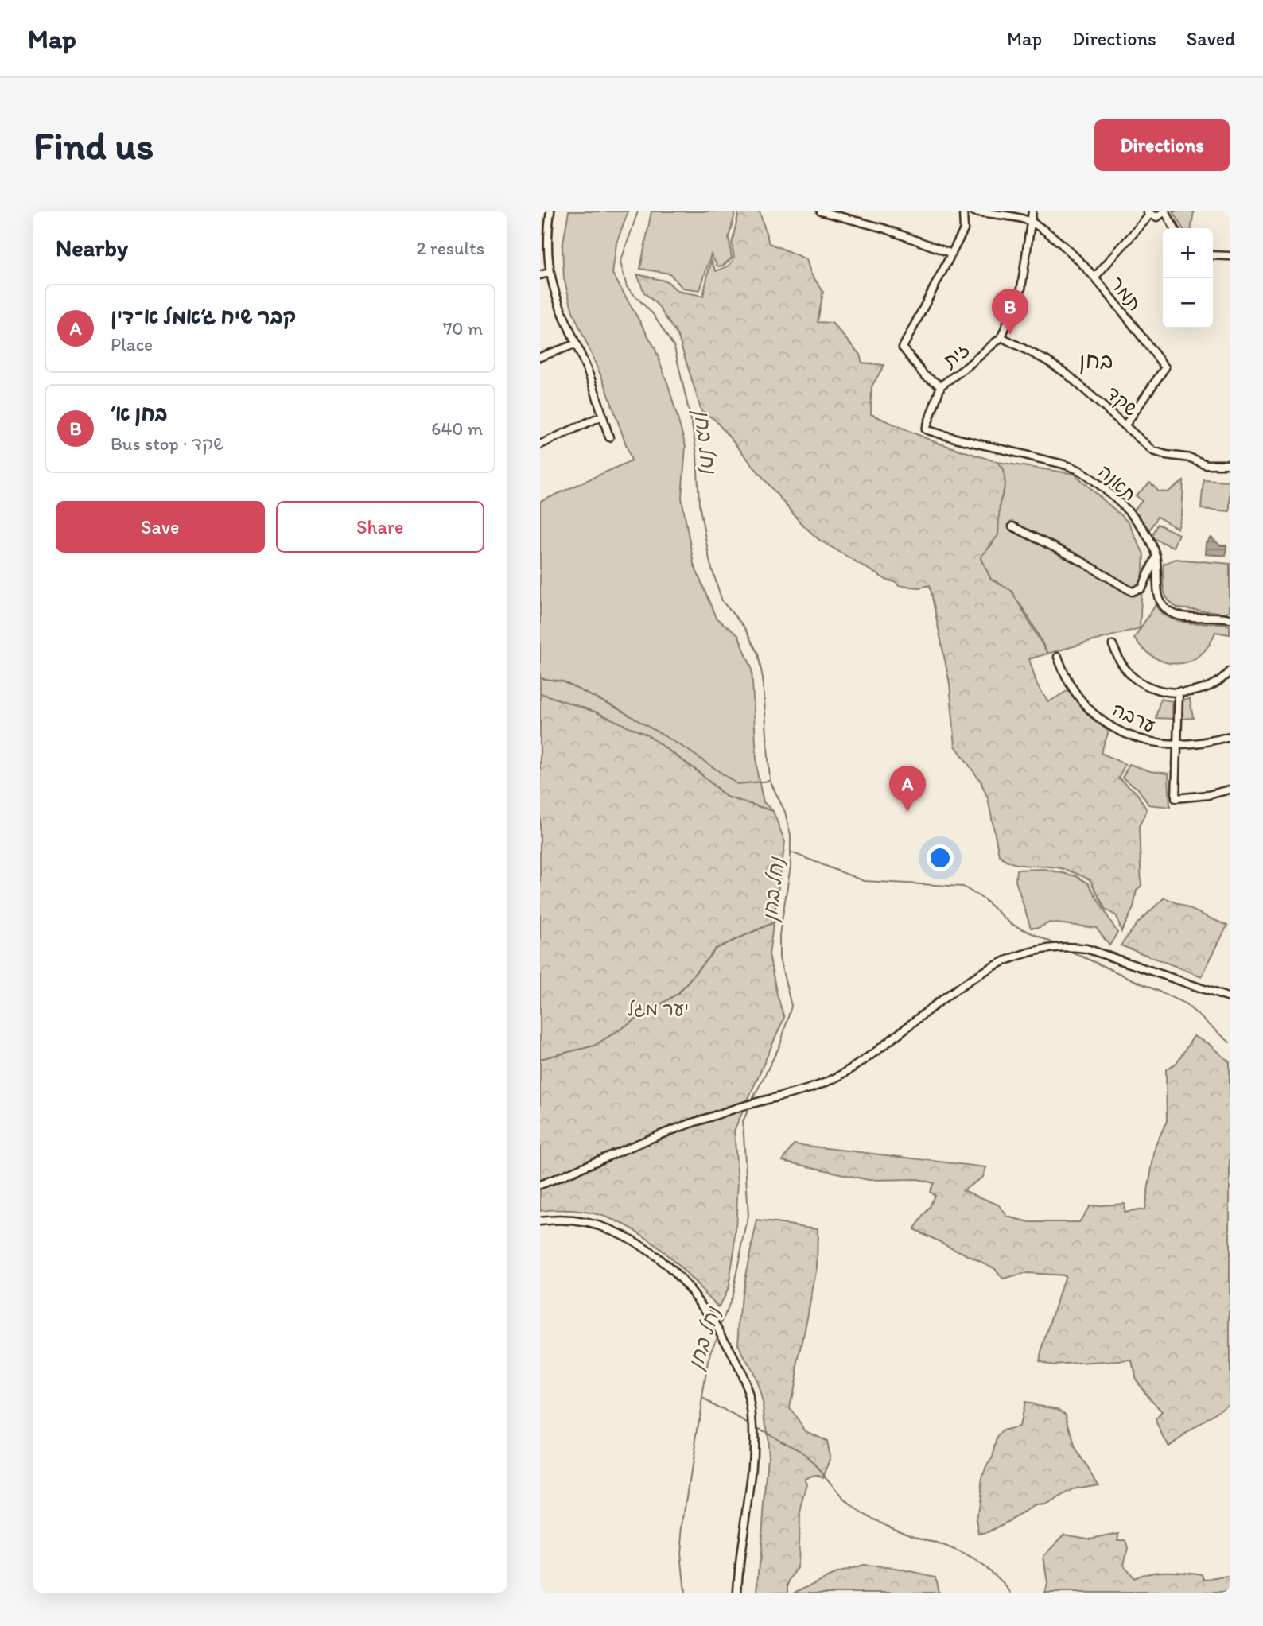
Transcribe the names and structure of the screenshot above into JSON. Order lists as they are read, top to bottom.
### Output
{
  "streets": {
    "street": [
      "תמר",
      "זית",
      "שקד",
      "תאנה",
      "ערבה"
    ]
  },
  "crossings": [
    ["תמר", "זית"],
    ["תמר", "שקד"],
    ["זית", "שקד"],
    ["זית", "תאנה"]
  ],
  "districts": ["בחן"],
  "water": ["נחל בחן"],
  "parks": ["יער מגל"],
  "page": {
    "header": "Map",
    "nav": ["Map", "Directions", "Saved"],
    "buttons": [
      "Directions",
      ["Save", "Share"]
    ],
    "title": "Find us",
    "heading": ["Nearby", "2 results"],
    "map_buttons": ["+", "−"],
    "list": [
      {
        "mark": "A",
        "name": "קבר שיח ג׳אמל א־דין",
        "note": "Place",
        "value": "70 m"
      },
      {
        "mark": "B",
        "name": "בחן א׳",
        "note": "Bus stop · שקד",
        "value": "640 m"
      }
    ],
    "pins": ["B", "A"]
  }
}
